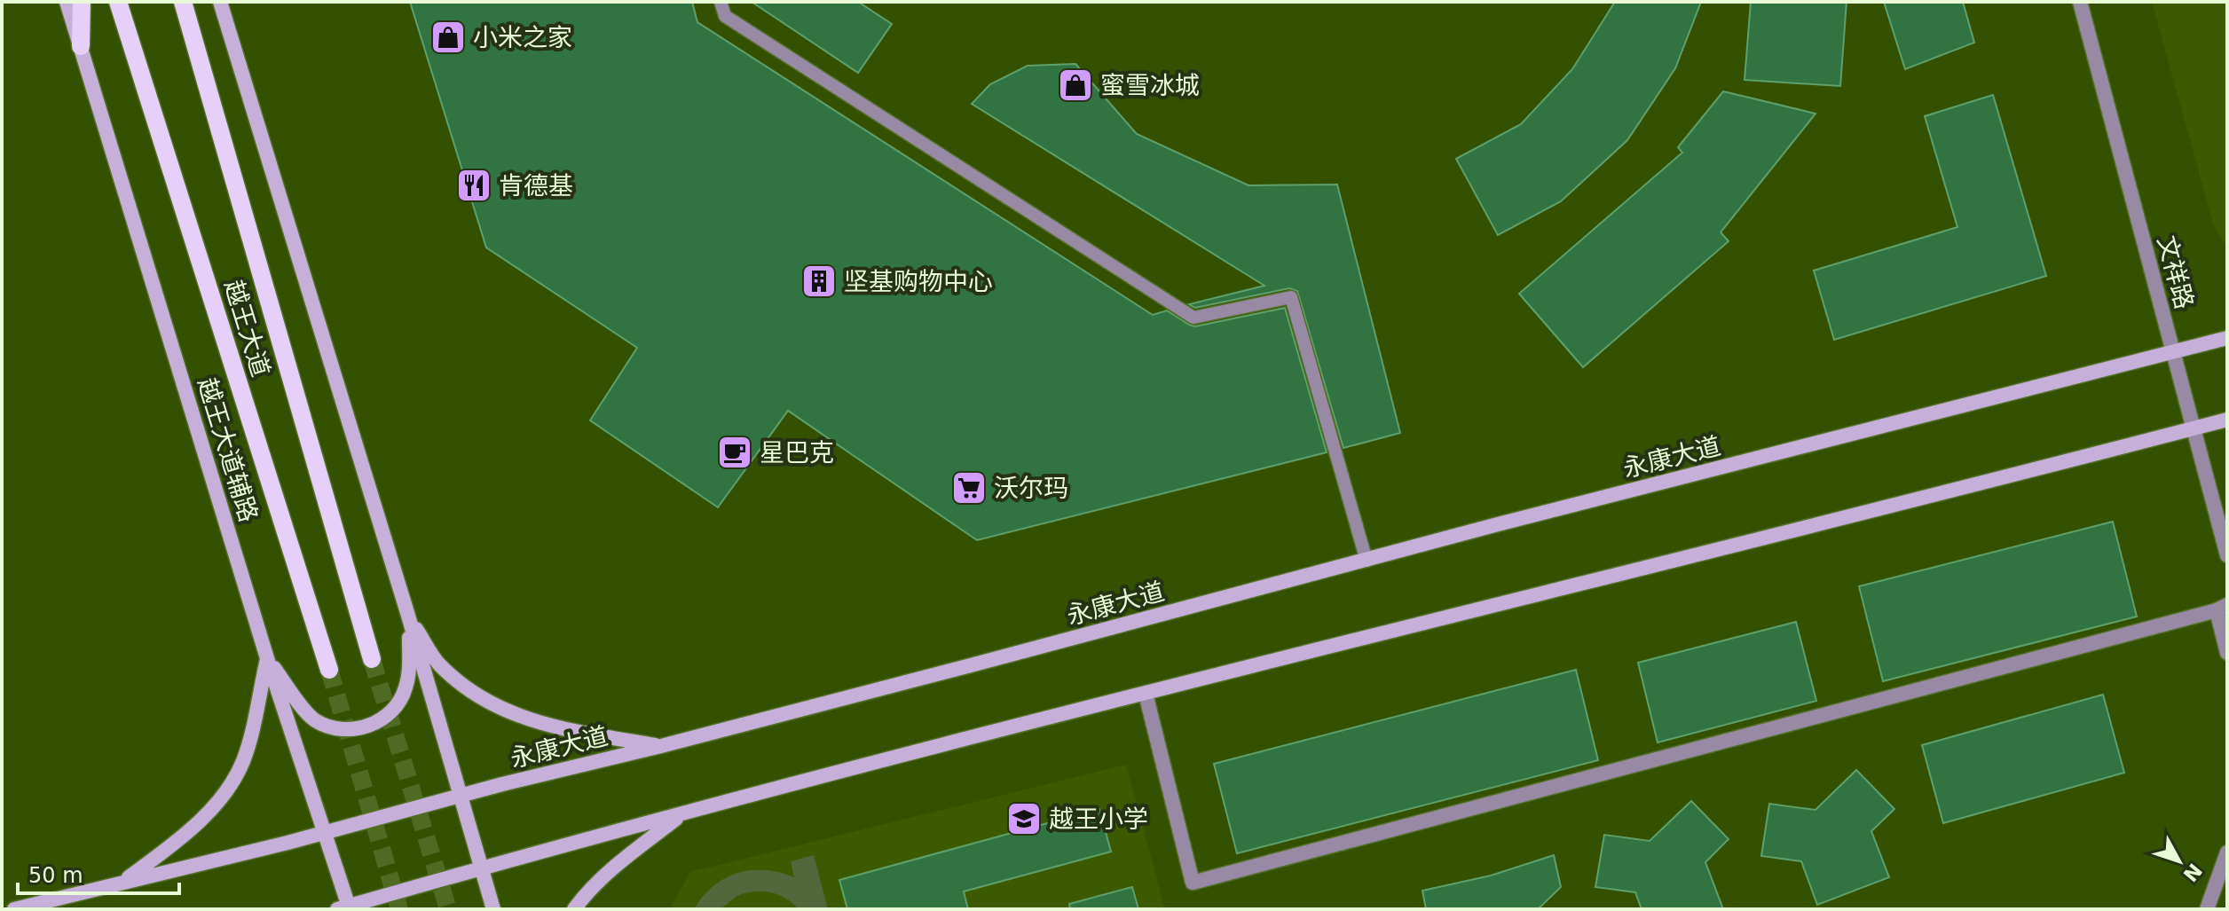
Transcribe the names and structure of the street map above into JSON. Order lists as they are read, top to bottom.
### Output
{
  "streets": {
    "main road": ["越王大道", "越王大道辅路", "永康大道"],
    "street": ["文祥路"]
  },
  "crossings": [
    ["文祥路", "永康大道"],
    ["越王大道辅路", "永康大道"]
  ],
  "places": {
    "shop": ["小米之家", "蜜雪冰城"],
    "restaurant": ["肯德基"],
    "building": ["坚基购物中心"],
    "cafe": ["星巴克"],
    "supermarket": ["沃尔玛"],
    "school or university": ["越王小学"]
  },
  "scale_bar": "50 m",
  "north": "bottom right"
}
